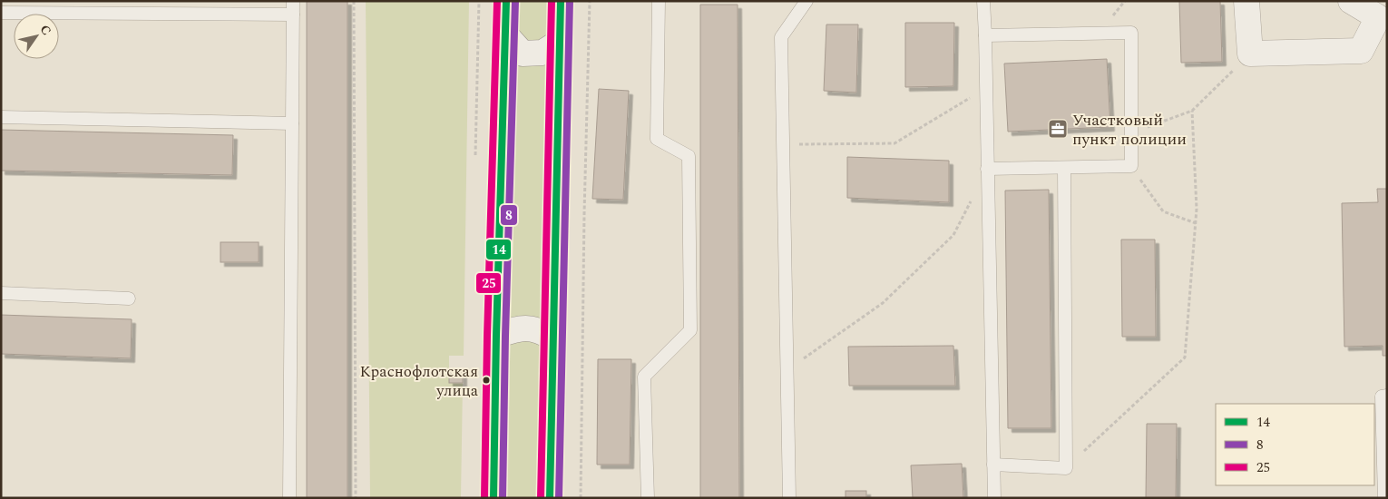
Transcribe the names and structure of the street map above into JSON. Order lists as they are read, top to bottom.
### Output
{
  "places": {
    "office": ["Участковый пункт полиции"],
    "other": ["Краснофлотская улица"]
  },
  "lines": ["transit line 14", "transit line 8", "transit line 25"],
  "legend": ["14", "8", "25"],
  "north": "top right"
}
